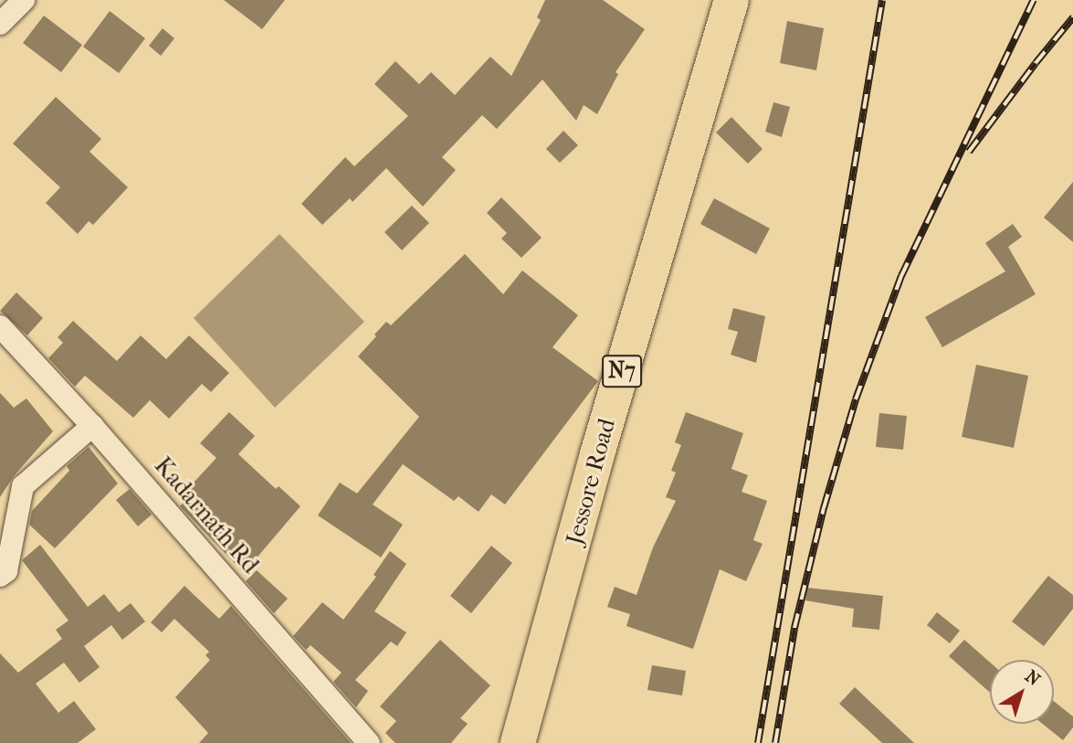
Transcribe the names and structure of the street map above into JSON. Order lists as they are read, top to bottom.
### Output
{
  "streets": {
    "highway": ["N7", "Jessore Road"],
    "street": ["Kadarnath Rd"]
  },
  "north": "top right"
}
